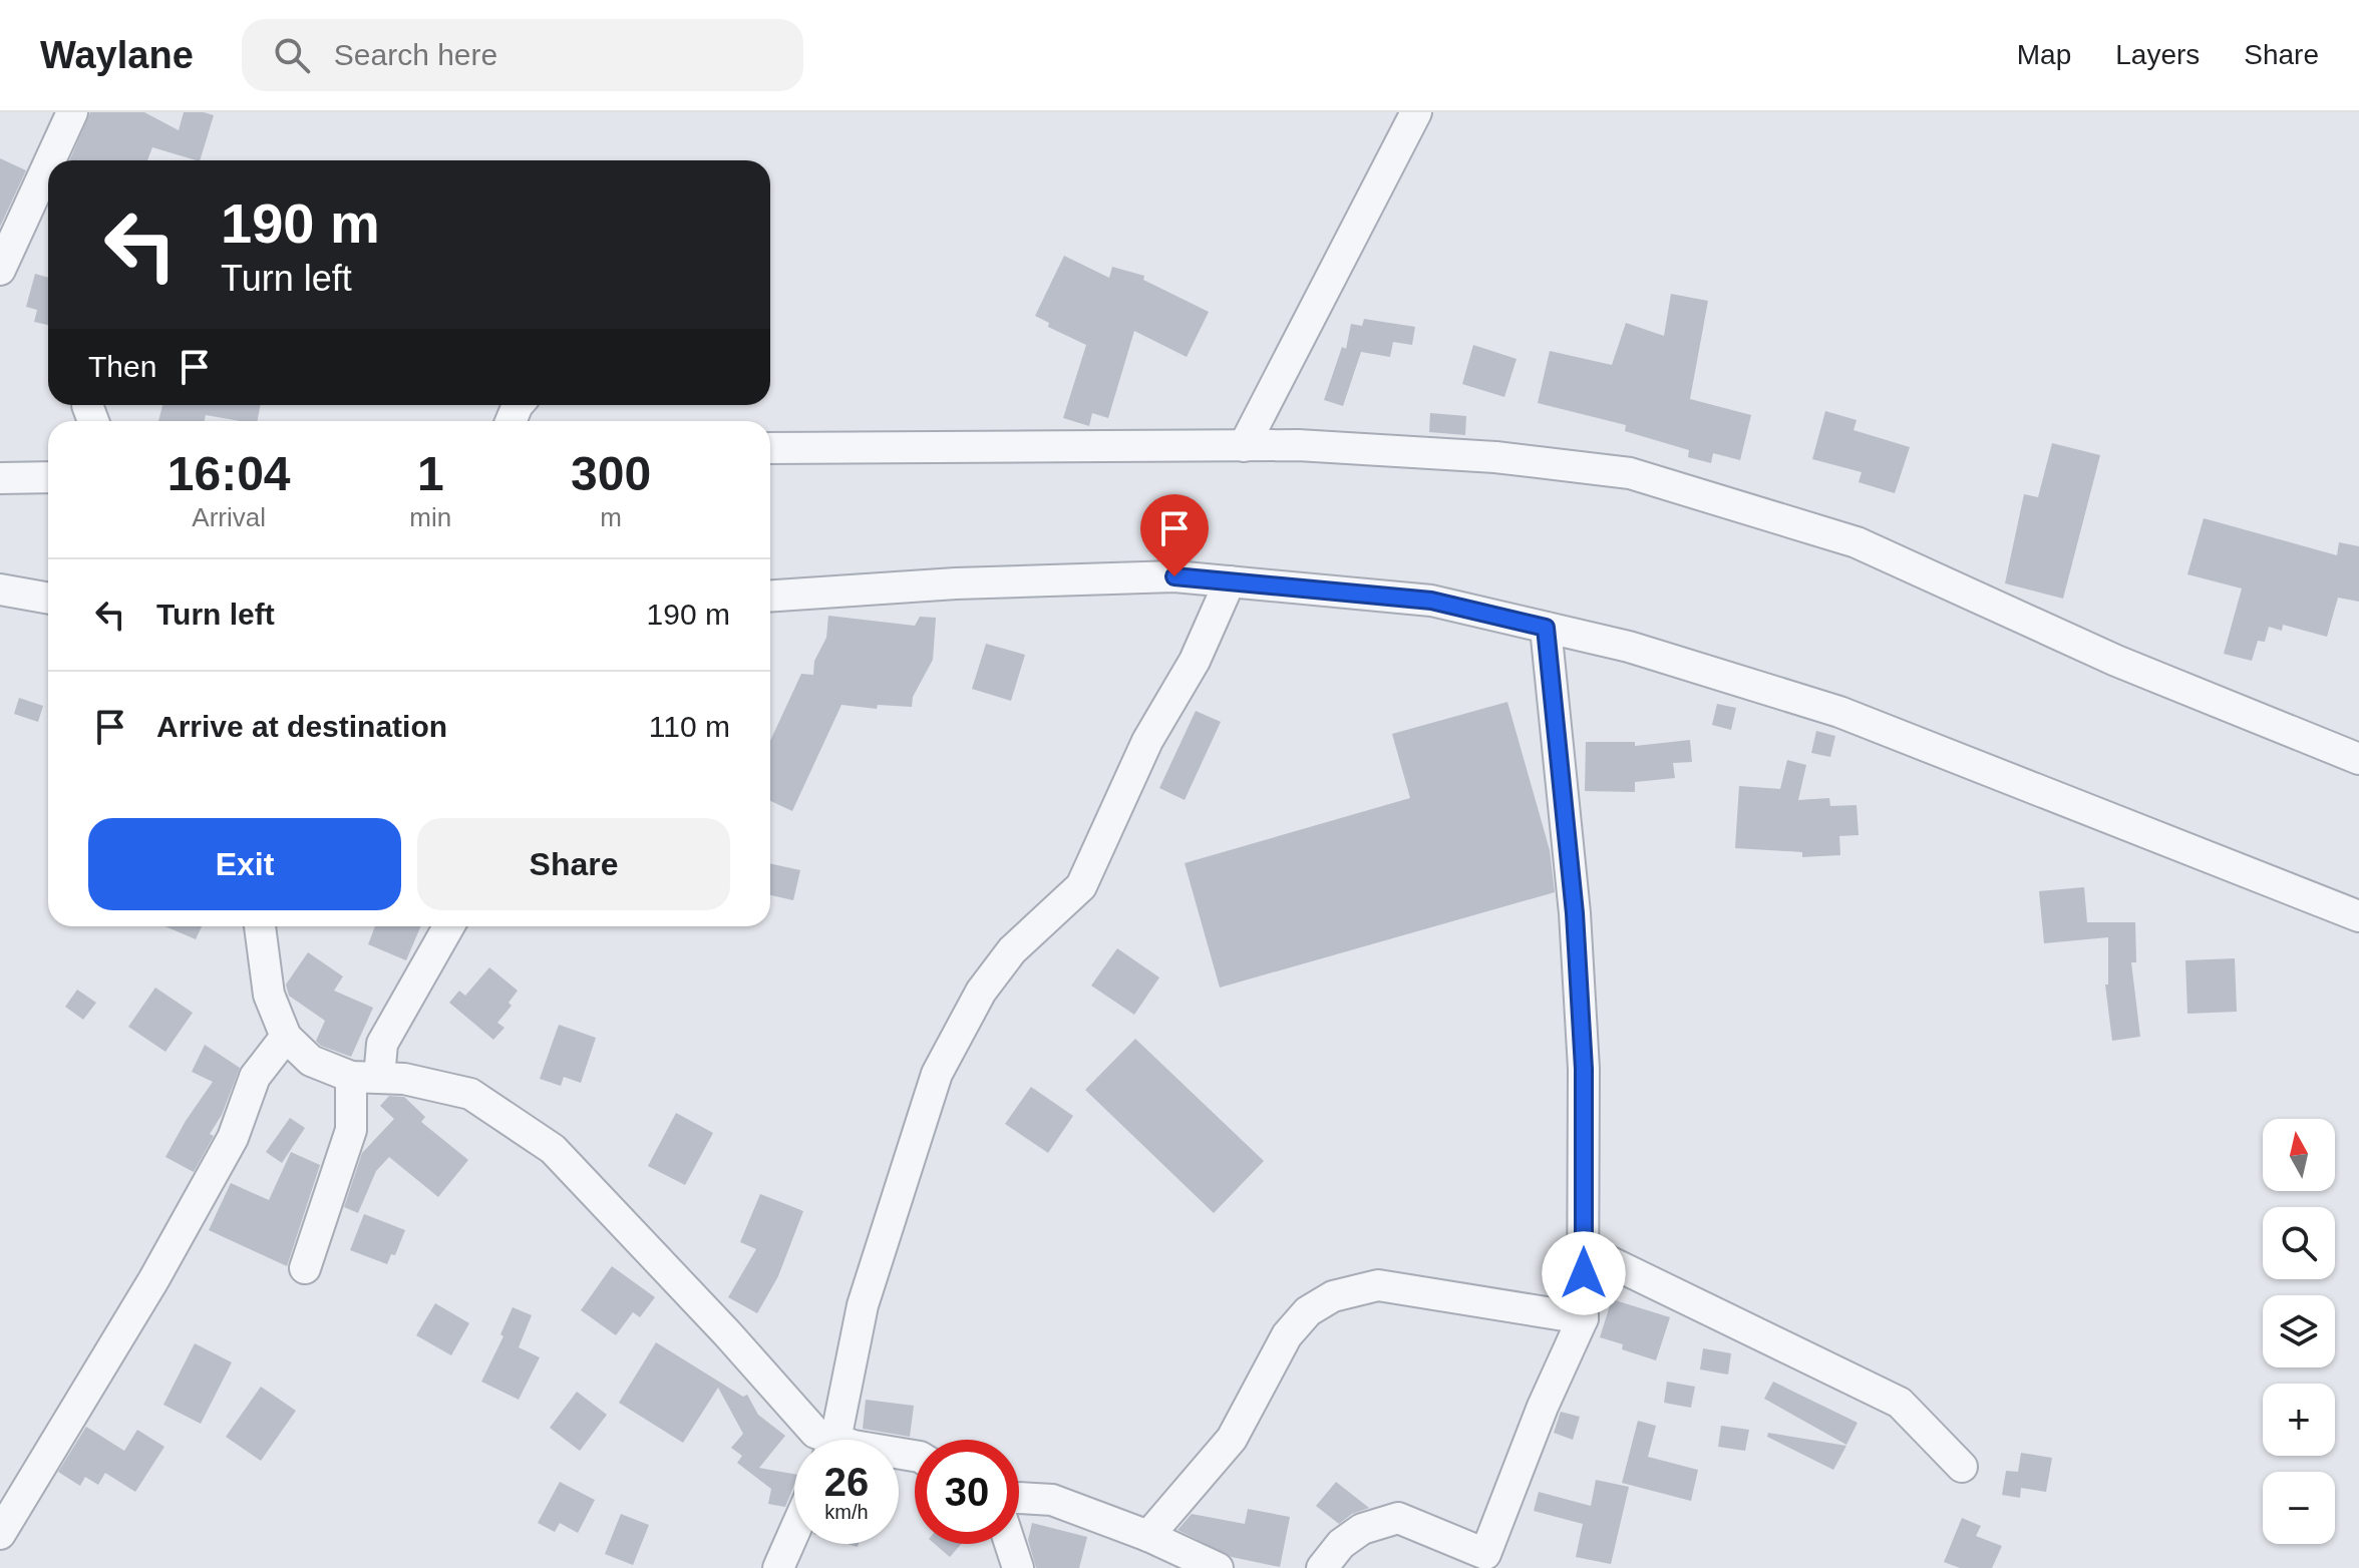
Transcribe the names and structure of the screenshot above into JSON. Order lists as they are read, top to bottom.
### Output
{
  "north": "top",
  "page": {
    "header": "Waylane",
    "search": "Search here",
    "nav": ["Map", "Layers", "Share"],
    "turn": ["190 m", "Turn left"],
    "then": "Then",
    "eta": [
      "16:04",
      "Arrival",
      "1",
      "min",
      "300",
      "m"
    ],
    "list": [
      {
        "name": "Turn left",
        "value": "190 m"
      },
      {
        "name": "Arrive at destination",
        "value": "110 m"
      }
    ],
    "buttons": ["Exit", "Share"],
    "map_buttons": ["+", "−"],
    "speed": "26 km/h",
    "limit": "30"
  }
}
